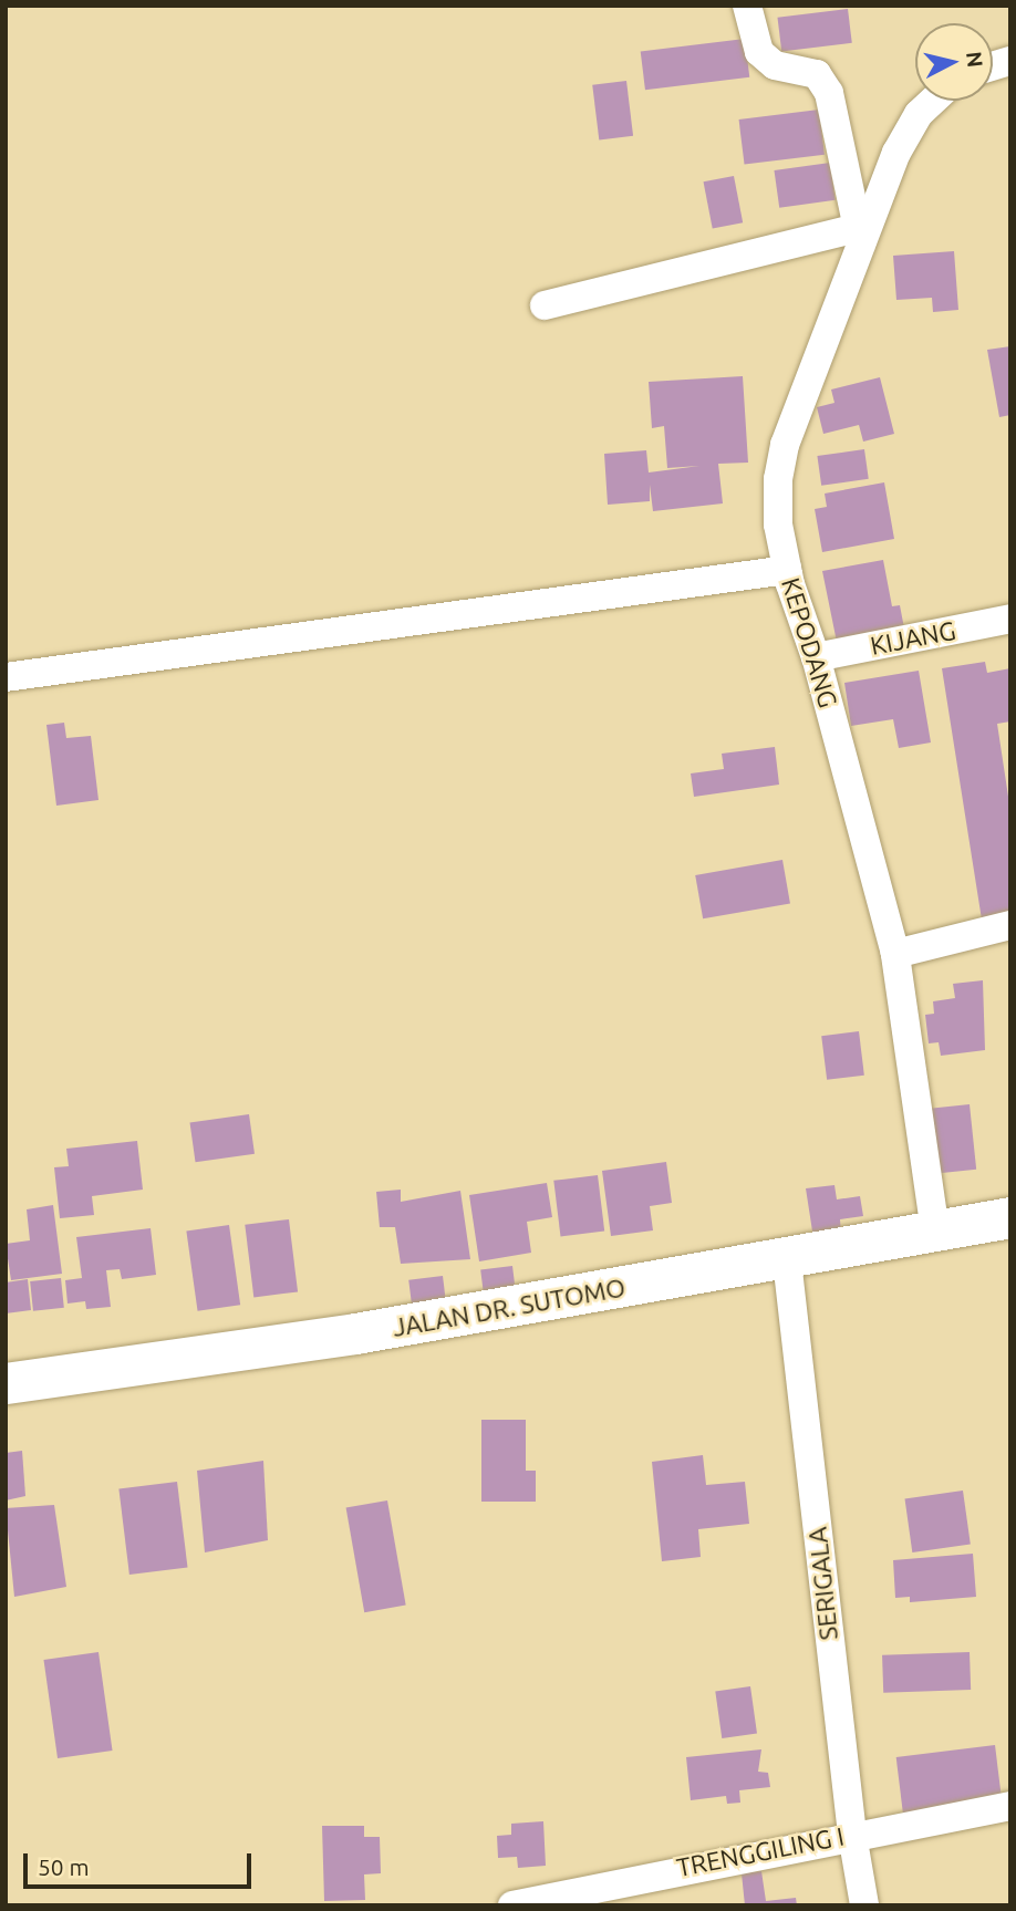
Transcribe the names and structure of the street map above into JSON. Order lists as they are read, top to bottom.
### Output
{
  "streets": {
    "street": [
      "KIJANG",
      "KEPODANG",
      "JALAN DR. SUTOMO",
      "SERIGALA",
      "TRENGGILING I"
    ]
  },
  "crossings": [
    ["KIJANG", "KEPODANG"],
    ["KEPODANG", "JALAN DR. SUTOMO"],
    ["JALAN DR. SUTOMO", "SERIGALA"],
    ["SERIGALA", "TRENGGILING I"]
  ],
  "scale_bar": "50 m",
  "north": "right"
}
